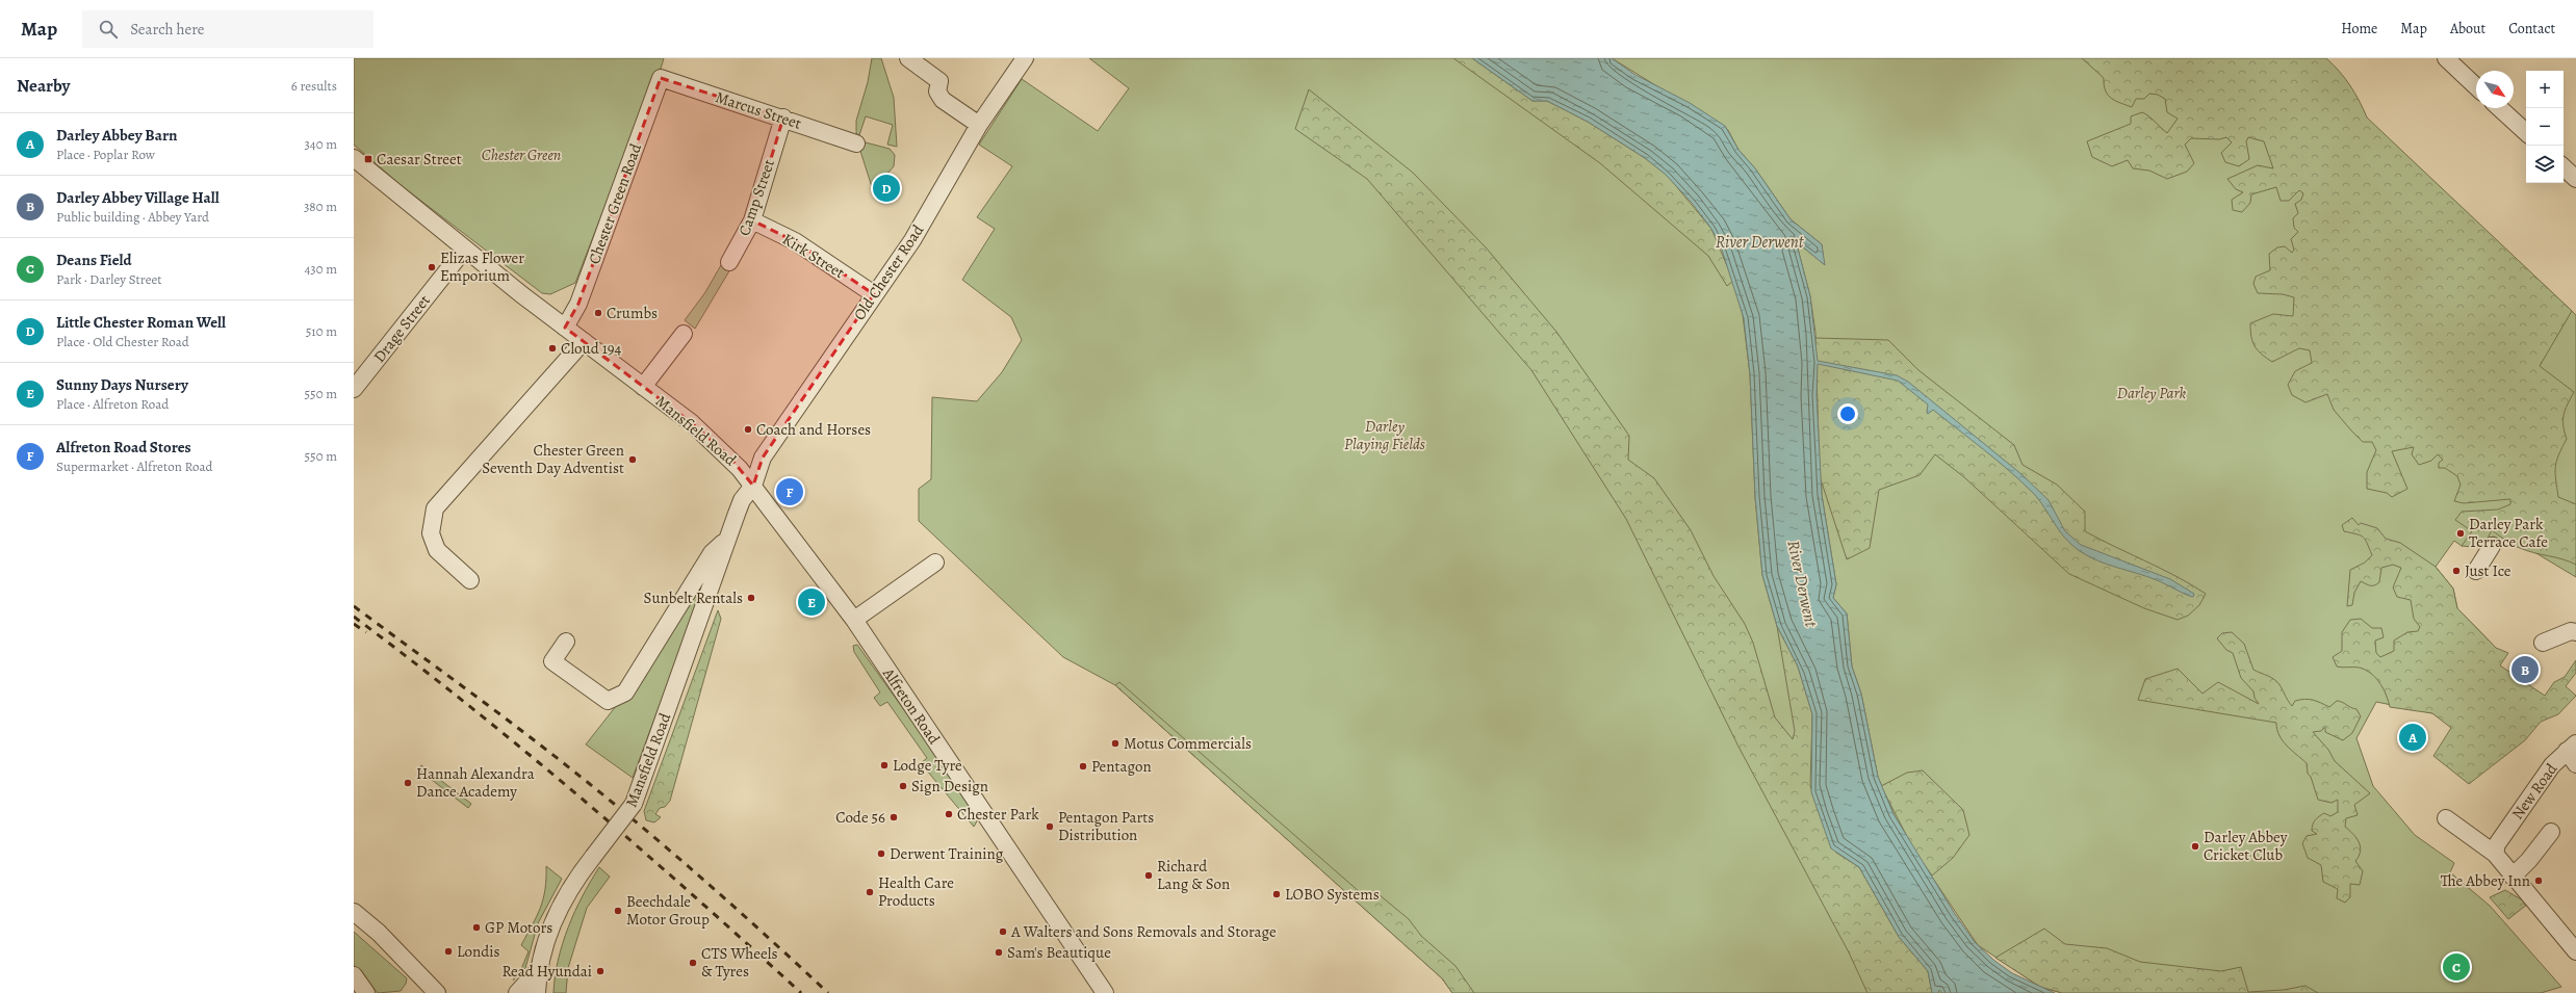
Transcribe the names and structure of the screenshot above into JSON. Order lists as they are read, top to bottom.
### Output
{
  "streets": {
    "street": [
      "Marcus Street",
      "Camp Street",
      "Chester Green Road",
      "Kirk Street",
      "Old Chester Road",
      "Drage Street",
      "Mansfield Road",
      "Alfreton Road",
      "New Road"
    ]
  },
  "crossings": [
    ["Marcus Street", "Camp Street"],
    ["Marcus Street", "Chester Green Road"],
    ["Camp Street", "Kirk Street"],
    ["Chester Green Road", "Mansfield Road"],
    ["Kirk Street", "Old Chester Road"],
    ["Old Chester Road", "Mansfield Road"],
    ["Old Chester Road", "Alfreton Road"],
    ["Drage Street", "Mansfield Road"],
    ["Mansfield Road", "Alfreton Road"]
  ],
  "water": ["River Derwent"],
  "parks": ["Chester Green", "Darley Park", "Darley Playing Fields"],
  "places": {
    "transit": ["Caesar Street"],
    "other": [
      "Elizas Flower Emporium",
      "Crumbs",
      "Cloud 194",
      "Coach and Horses",
      "Chester Green Seventh Day Adventist",
      "Darley Park Terrace Cafe",
      "Just Ice",
      "Sunbelt Rentals",
      "Motus Commercials",
      "Lodge Tyre",
      "Pentagon",
      "Hannah Alexandra Dance Academy",
      "Sign Design",
      "Chester Park",
      "Code 56",
      "Pentagon Parts Distribution",
      "Darley Abbey Cricket Club",
      "Derwent Training",
      "Richard Lang & Son",
      "The Abbey Inn",
      "Health Care Products",
      "LOBO Systems",
      "Beechdale Motor Group",
      "GP Motors",
      "A Walters and Sons Removals and Storage",
      "Londis",
      "Sam's Beautique",
      "CTS Wheels & Tyres",
      "Read Hyundai"
    ]
  },
  "north": "bottom right",
  "page": {
    "header": "Map",
    "search": "Search here",
    "nav": [
      "Home",
      "Map",
      "About",
      "Contact"
    ],
    "heading": ["Nearby", "6 results"],
    "map_buttons": ["+", "−"],
    "list": [
      {
        "mark": "A",
        "name": "Darley Abbey Barn",
        "note": "Place · Poplar Row",
        "value": "340 m"
      },
      {
        "mark": "B",
        "name": "Darley Abbey Village Hall",
        "note": "Public building · Abbey Yard",
        "value": "380 m"
      },
      {
        "mark": "C",
        "name": "Deans Field",
        "note": "Park · Darley Street",
        "value": "430 m"
      },
      {
        "mark": "D",
        "name": "Little Chester Roman Well",
        "note": "Place · Old Chester Road",
        "value": "510 m"
      },
      {
        "mark": "E",
        "name": "Sunny Days Nursery",
        "note": "Place · Alfreton Road",
        "value": "550 m"
      },
      {
        "mark": "F",
        "name": "Alfreton Road Stores",
        "note": "Supermarket · Alfreton Road",
        "value": "550 m"
      }
    ],
    "pins": [
      "D",
      "F",
      "E",
      "B",
      "A",
      "C"
    ]
  }
}
